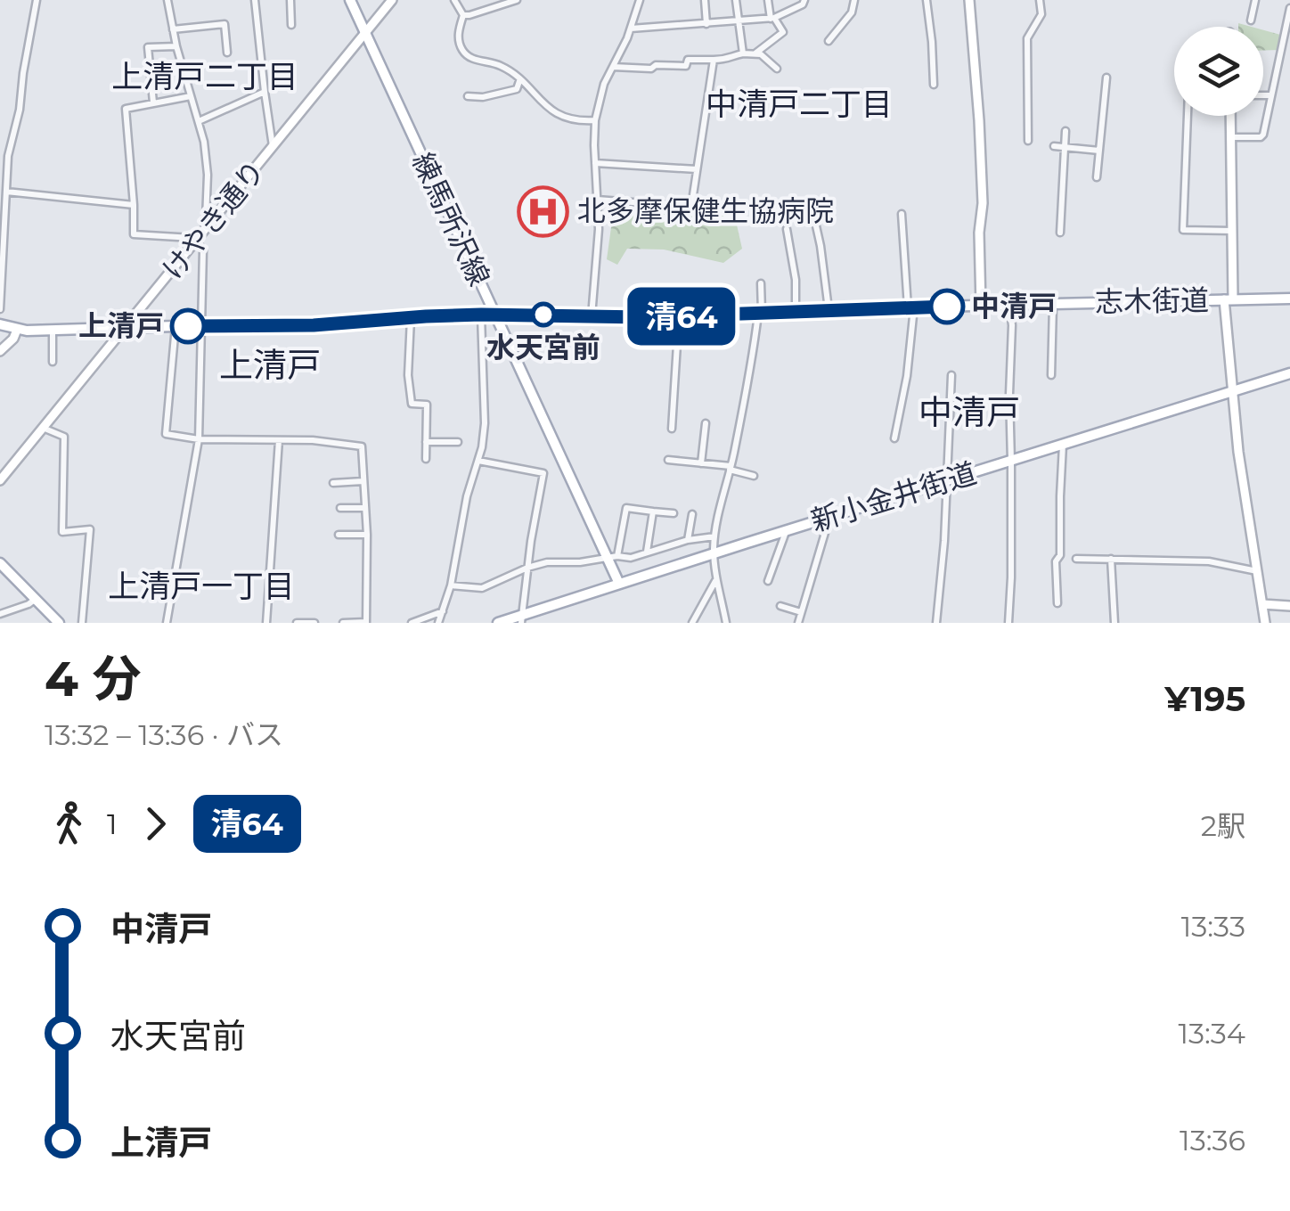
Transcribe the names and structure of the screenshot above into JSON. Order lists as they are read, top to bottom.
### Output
{
  "streets": {
    "main road": ["練馬所沢線", "志木街道", "新小金井街道"],
    "street": ["けやき通り"]
  },
  "crossings": [
    ["練馬所沢線", "けやき通り"],
    ["練馬所沢線", "志木街道"],
    ["練馬所沢線", "新小金井街道"],
    ["けやき通り", "志木街道"]
  ],
  "districts": [
    "上清戸二丁目",
    "中清戸二丁目",
    "上清戸",
    "中清戸",
    "上清戸一丁目"
  ],
  "places": {
    "hospital": ["北多摩保健生協病院"],
    "other": ["中清戸", "水天宮前", "上清戸"]
  },
  "lines": ["bus line 清64"],
  "page": {
    "on_map": "清64",
    "heading": ["4 分", "13:32 – 13:36 · バス", "¥195"],
    "legs": ["1", "清64", "2駅"],
    "list": [
      {
        "name": "中清戸",
        "value": "13:33"
      },
      {
        "name": "水天宮前",
        "value": "13:34"
      },
      {
        "name": "上清戸",
        "value": "13:36"
      }
    ]
  }
}
